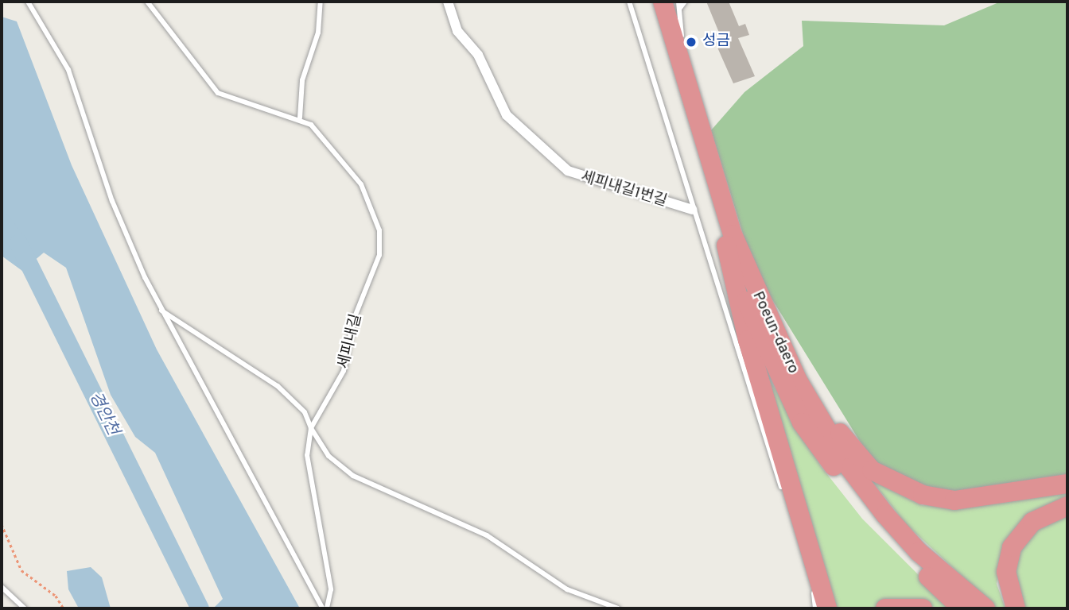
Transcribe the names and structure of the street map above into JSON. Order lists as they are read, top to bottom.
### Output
{
  "streets": {
    "highway": ["Poeun-daero"],
    "street": ["세피내길1번길"],
    "lane": ["세피내길"]
  },
  "water": ["경안천"],
  "places": ["성금"]
}
